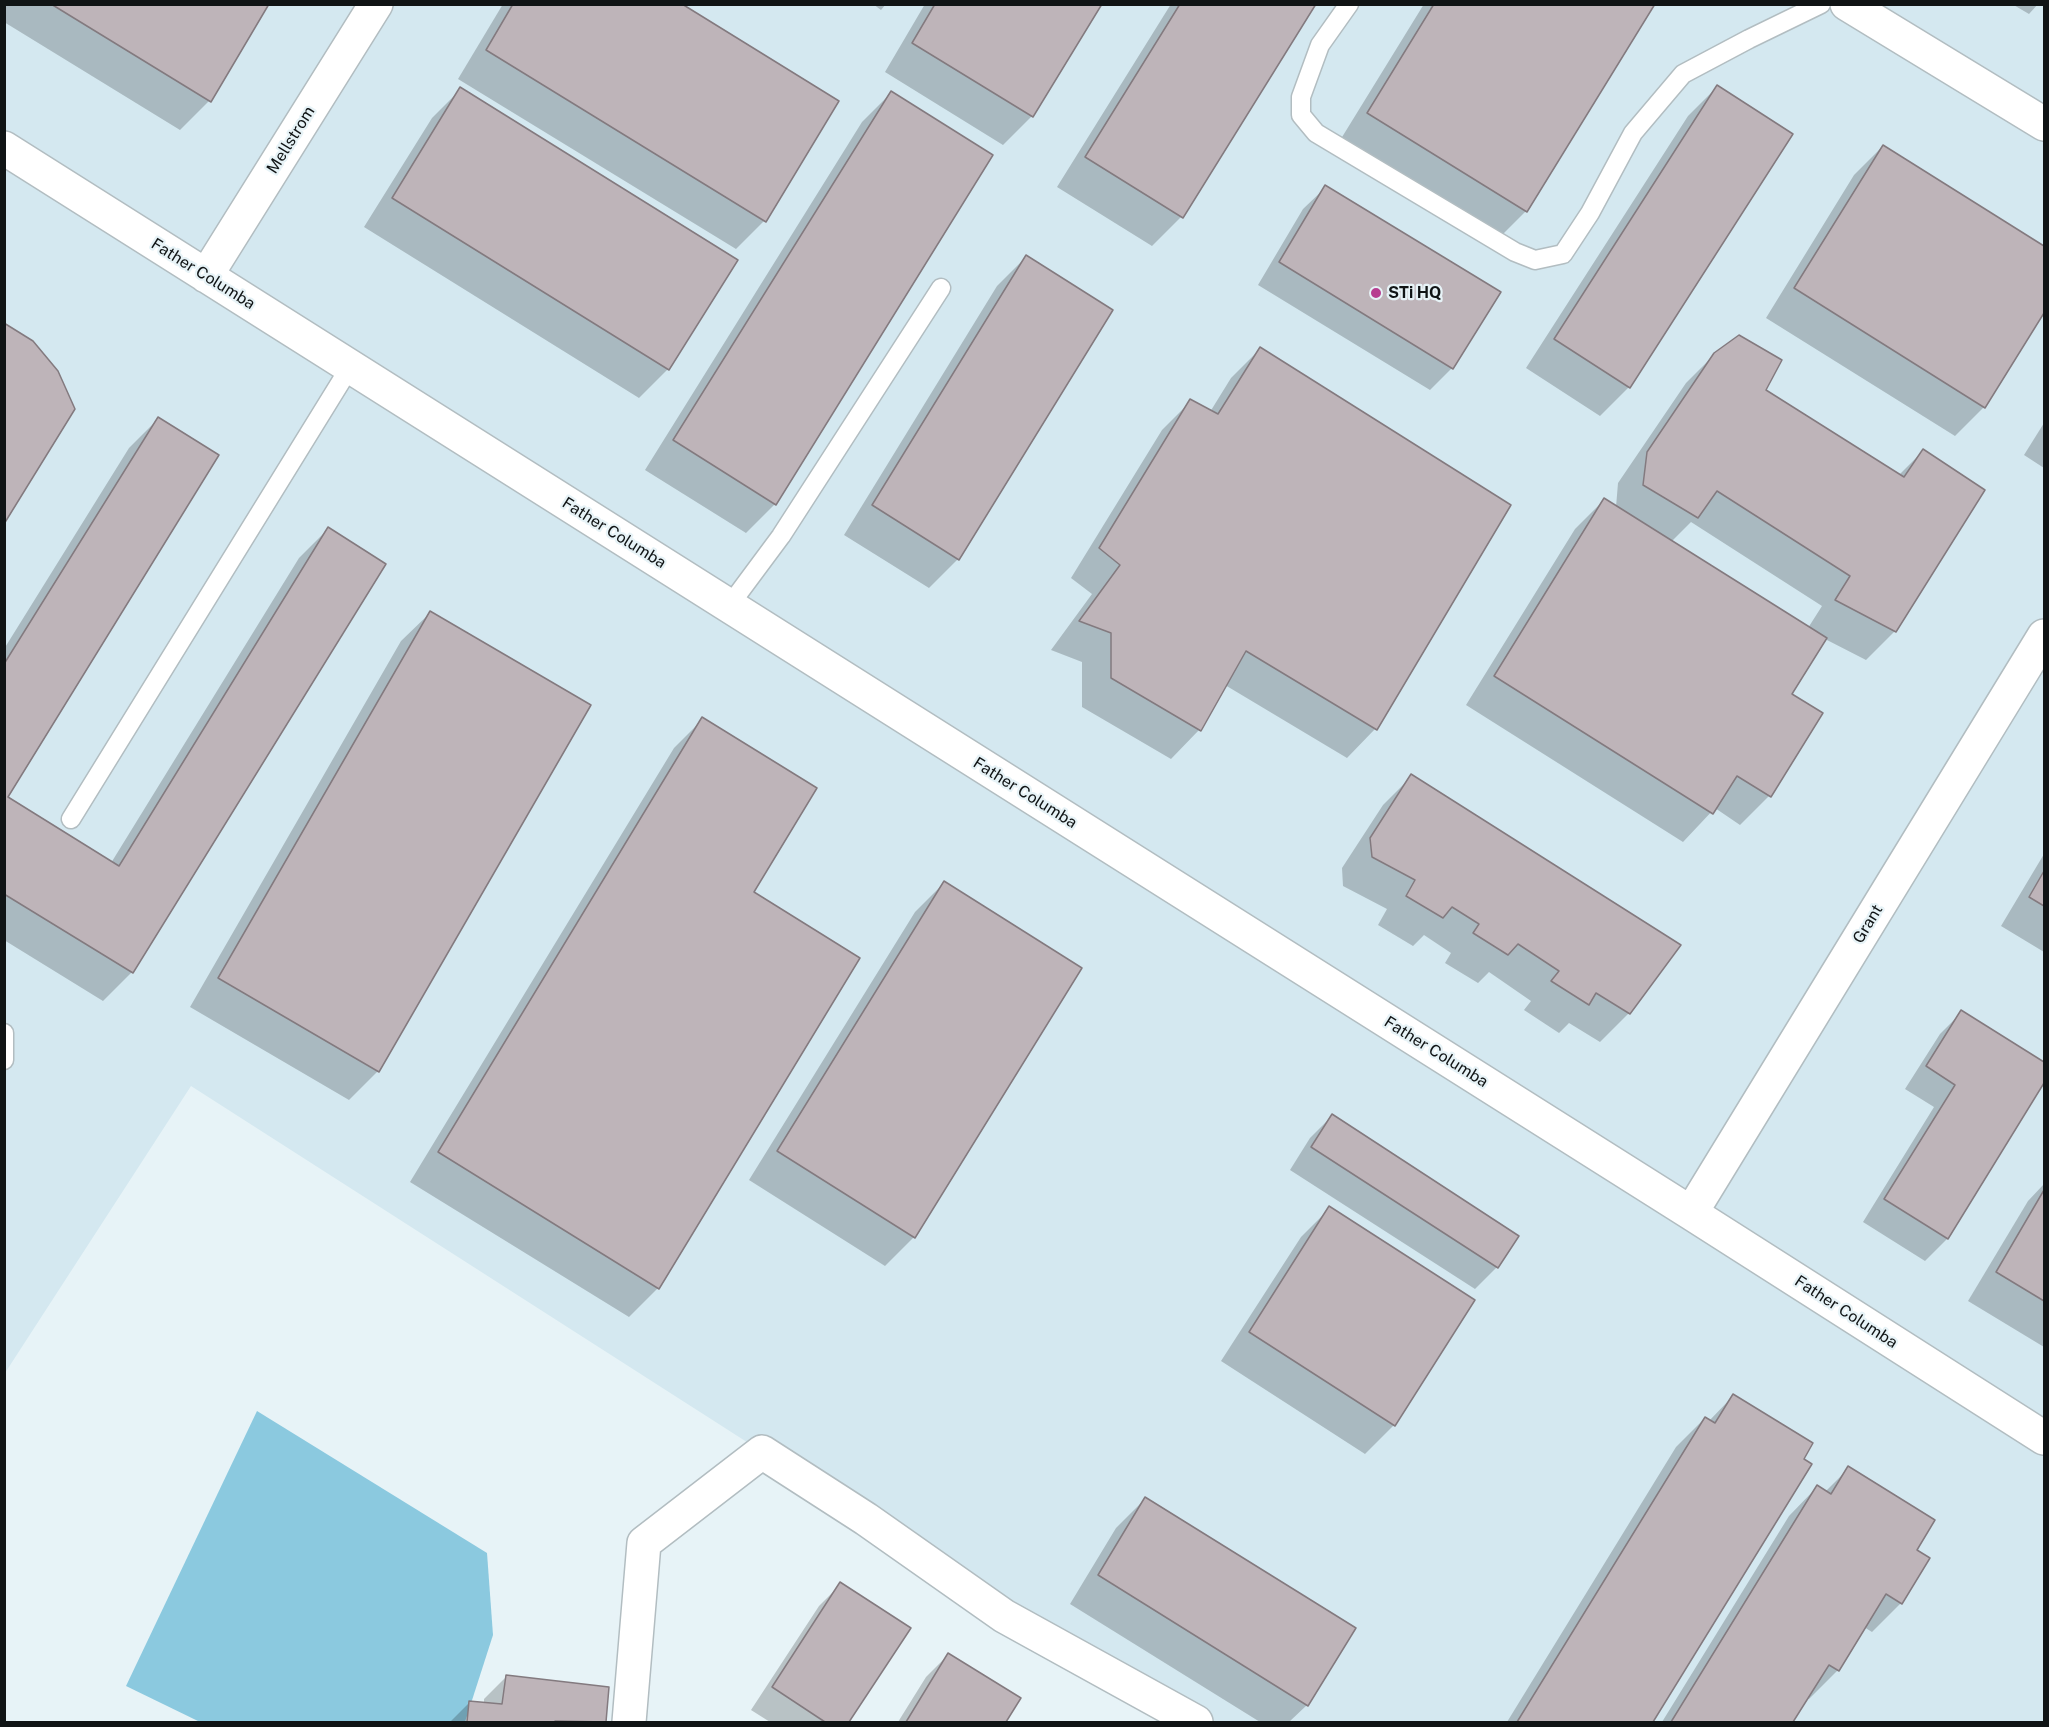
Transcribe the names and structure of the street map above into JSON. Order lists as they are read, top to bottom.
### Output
{
  "streets": {
    "street": ["Mellstrom", "Father Columba", "Grant"]
  },
  "crossings": [
    ["Mellstrom", "Father Columba"],
    ["Father Columba", "Grant"]
  ],
  "places": ["STi HQ"]
}
